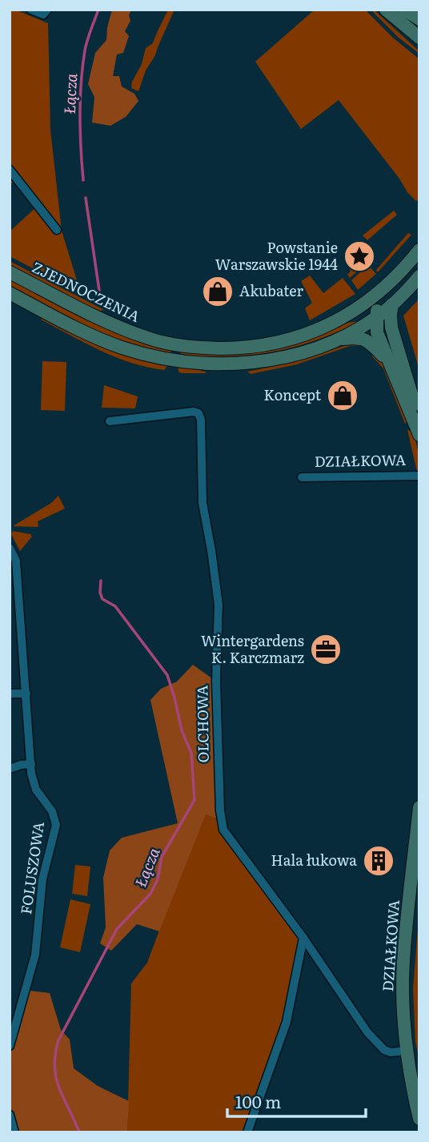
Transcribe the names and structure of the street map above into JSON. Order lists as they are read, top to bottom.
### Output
{
  "streets": {
    "main road": ["ZJEDNOCZENIA", "DZIAŁKOWA"],
    "street": ["OLCHOWA", "FOLUSZOWA"]
  },
  "crossings": [
    ["DZIAŁKOWA", "OLCHOWA"]
  ],
  "water": ["Łącza"],
  "places": {
    "place": ["Powstanie Warszawskie 1944"],
    "shop": ["Akubater", "Koncept"],
    "office": ["Wintergardens K. Karczmarz"],
    "building": ["Hala łukowa"]
  },
  "scale_bar": "100 m"
}
